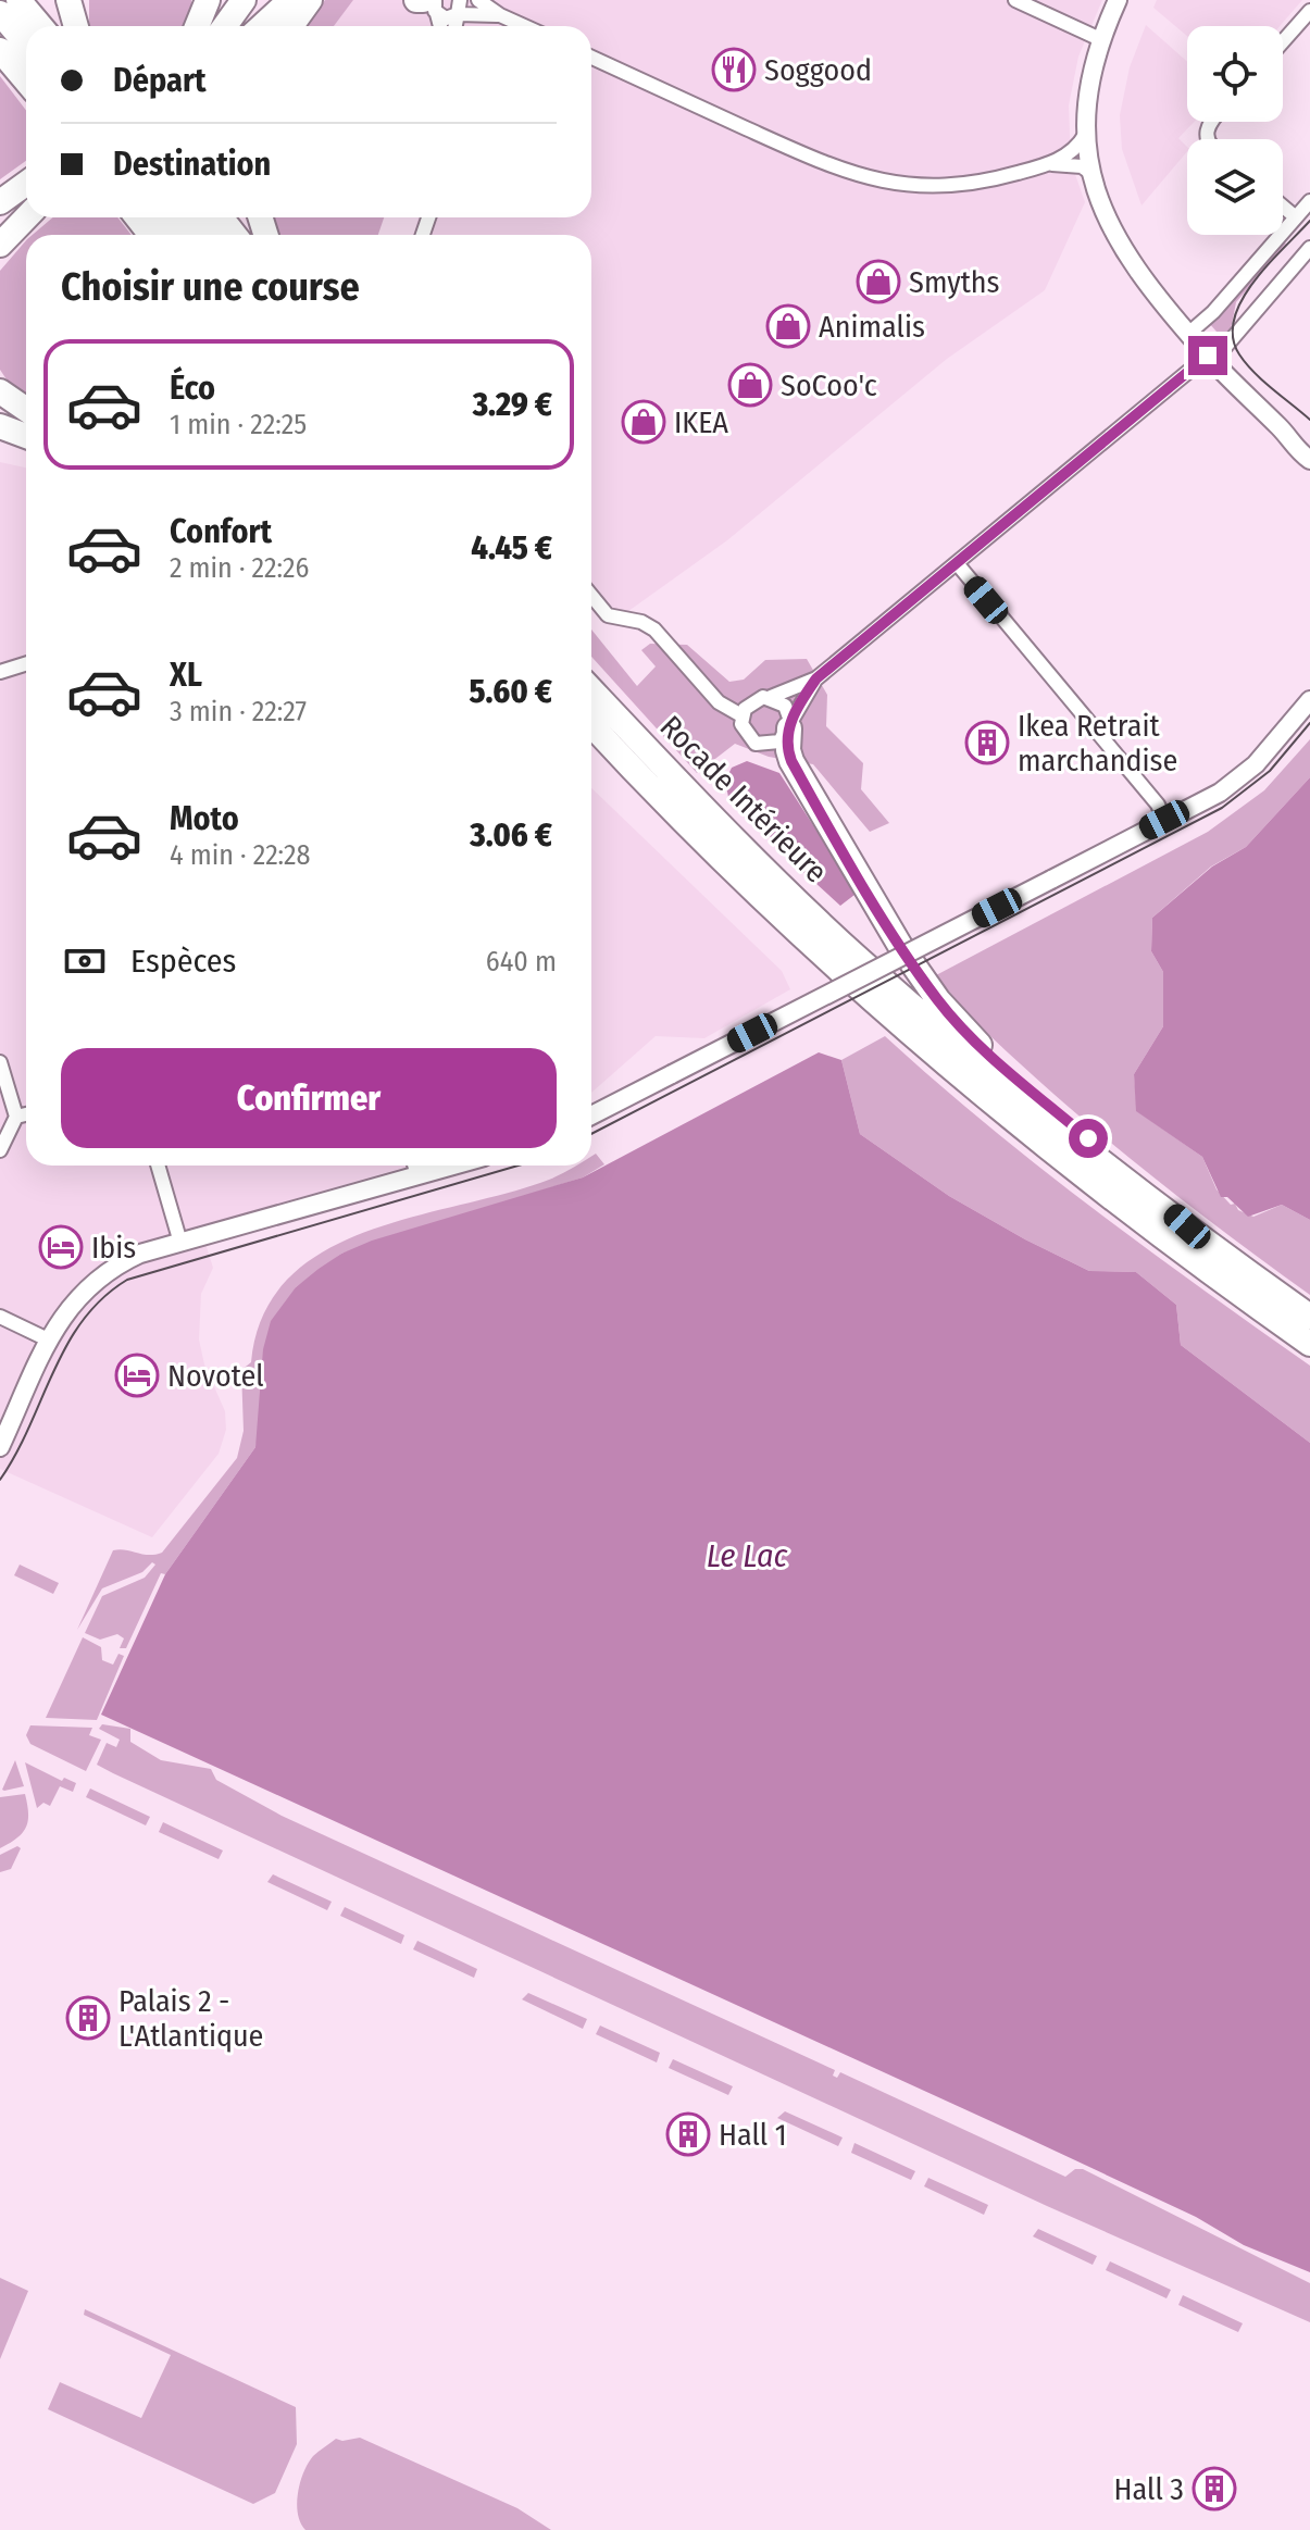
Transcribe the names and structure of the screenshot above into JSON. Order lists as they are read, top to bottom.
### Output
{
  "streets": {
    "highway": ["Rocade Intérieure"]
  },
  "water": ["Le Lac"],
  "places": {
    "restaurant": ["Soggood"],
    "shop": [
      "Smyths",
      "Animalis",
      "SoCoo'c",
      "IKEA"
    ],
    "building": [
      "Ikea Retrait marchandise",
      "Palais 2 - L'Atlantique",
      "Hall 1",
      "Hall 3"
    ],
    "hotel": ["Ibis", "Novotel"]
  },
  "page": {
    "banner": ["Départ", "Destination"],
    "heading": "Choisir une course",
    "list": [
      {
        "name": "Éco",
        "note": "1 min · 22:25",
        "value": "3.29 €"
      },
      {
        "name": "Confort",
        "note": "2 min · 22:26",
        "value": "4.45 €"
      },
      {
        "name": "XL",
        "note": "3 min · 22:27",
        "value": "5.60 €"
      },
      {
        "name": "Moto",
        "note": "4 min · 22:28",
        "value": "3.06 €"
      }
    ],
    "pay": ["Espèces", "640 m"],
    "buttons": "Confirmer"
  }
}
